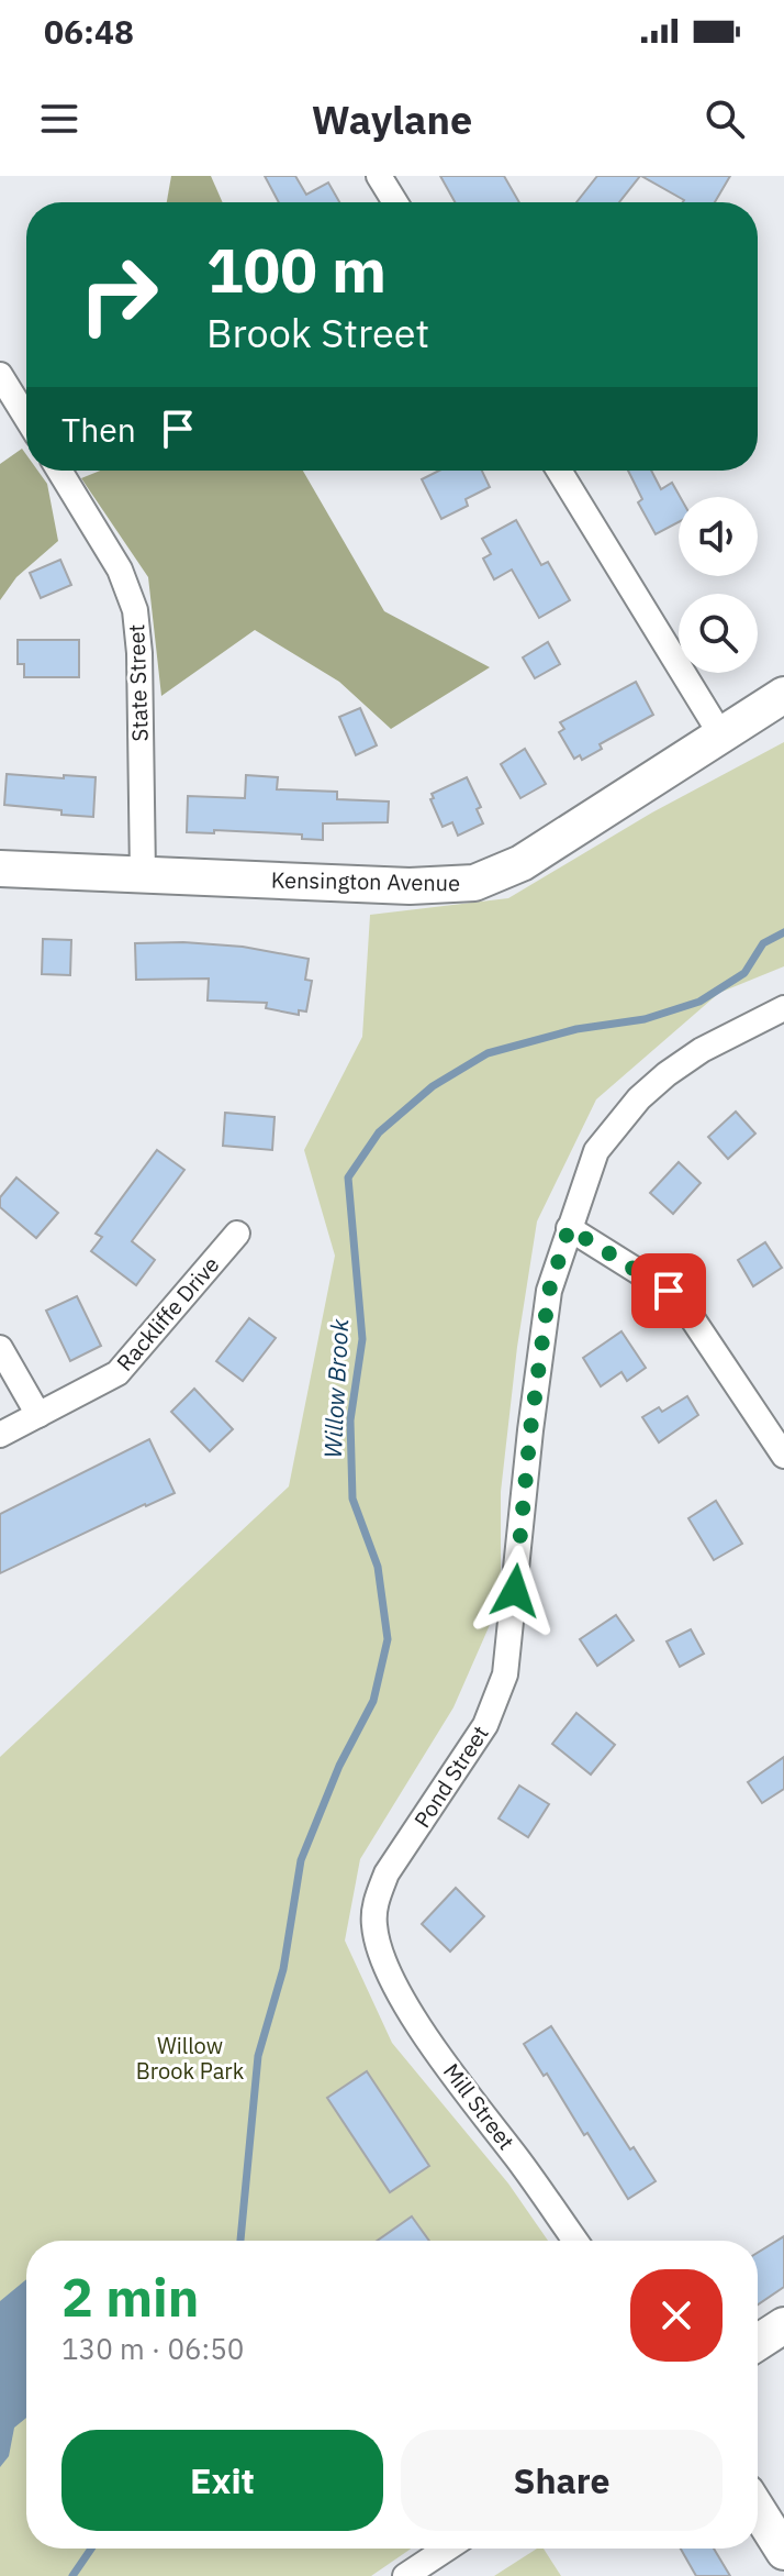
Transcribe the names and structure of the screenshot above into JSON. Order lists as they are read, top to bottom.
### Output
{
  "streets": {
    "main road": ["Kensington Avenue"],
    "street": [
      "State Street",
      "Rackliffe Drive",
      "Pond Street",
      "Mill Street"
    ]
  },
  "crossings": [
    ["State Street", "Kensington Avenue"],
    ["Pond Street", "Mill Street"]
  ],
  "water": ["Willow Brook"],
  "parks": ["Willow Brook Park"],
  "page": {
    "status": "06:48",
    "header": "Waylane",
    "turn": ["100 m", "Brook Street"],
    "then": "Then",
    "heading": ["2 min", "130 m · 06:50"],
    "buttons": ["Exit", "Share"]
  }
}
